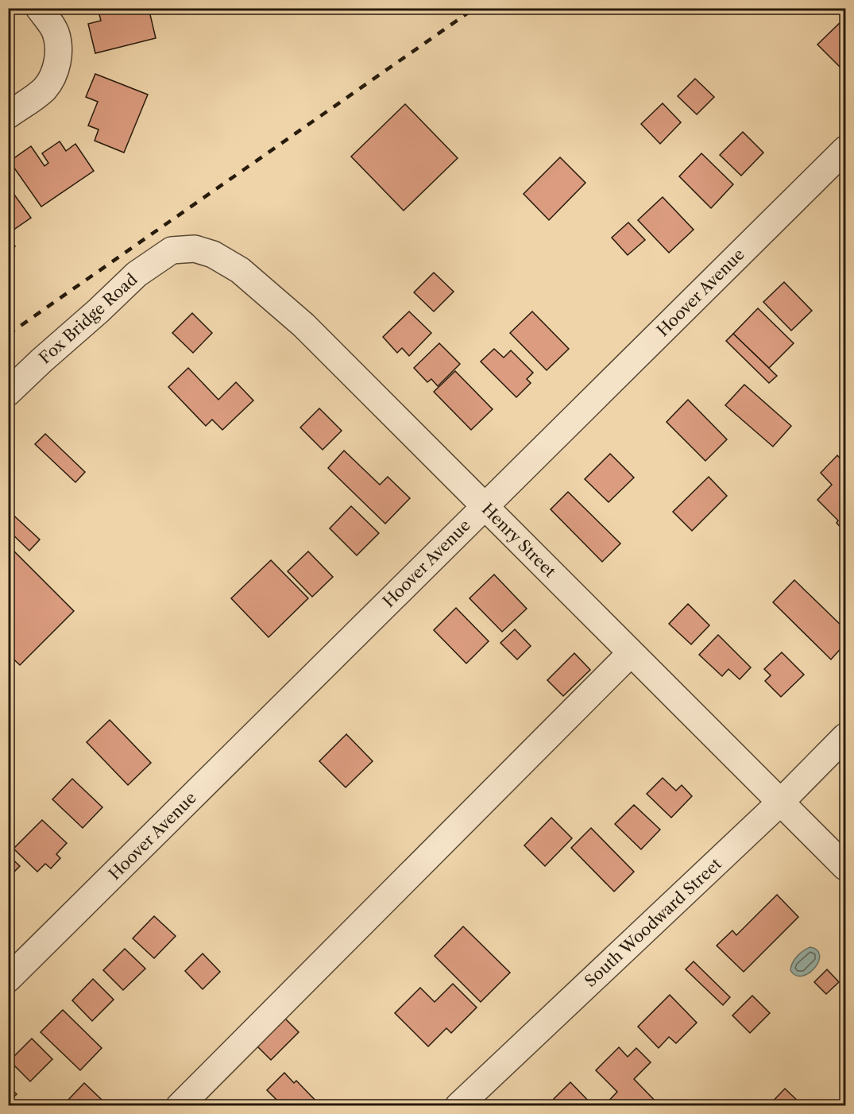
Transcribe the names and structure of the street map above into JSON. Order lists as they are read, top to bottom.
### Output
{
  "streets": {
    "street": [
      "Hoover Avenue",
      "Fox Bridge Road",
      "Henry Street",
      "South Woodward Street"
    ]
  },
  "crossings": [
    ["Hoover Avenue", "Henry Street"],
    ["Fox Bridge Road", "Henry Street"],
    ["Henry Street", "South Woodward Street"]
  ]
}
